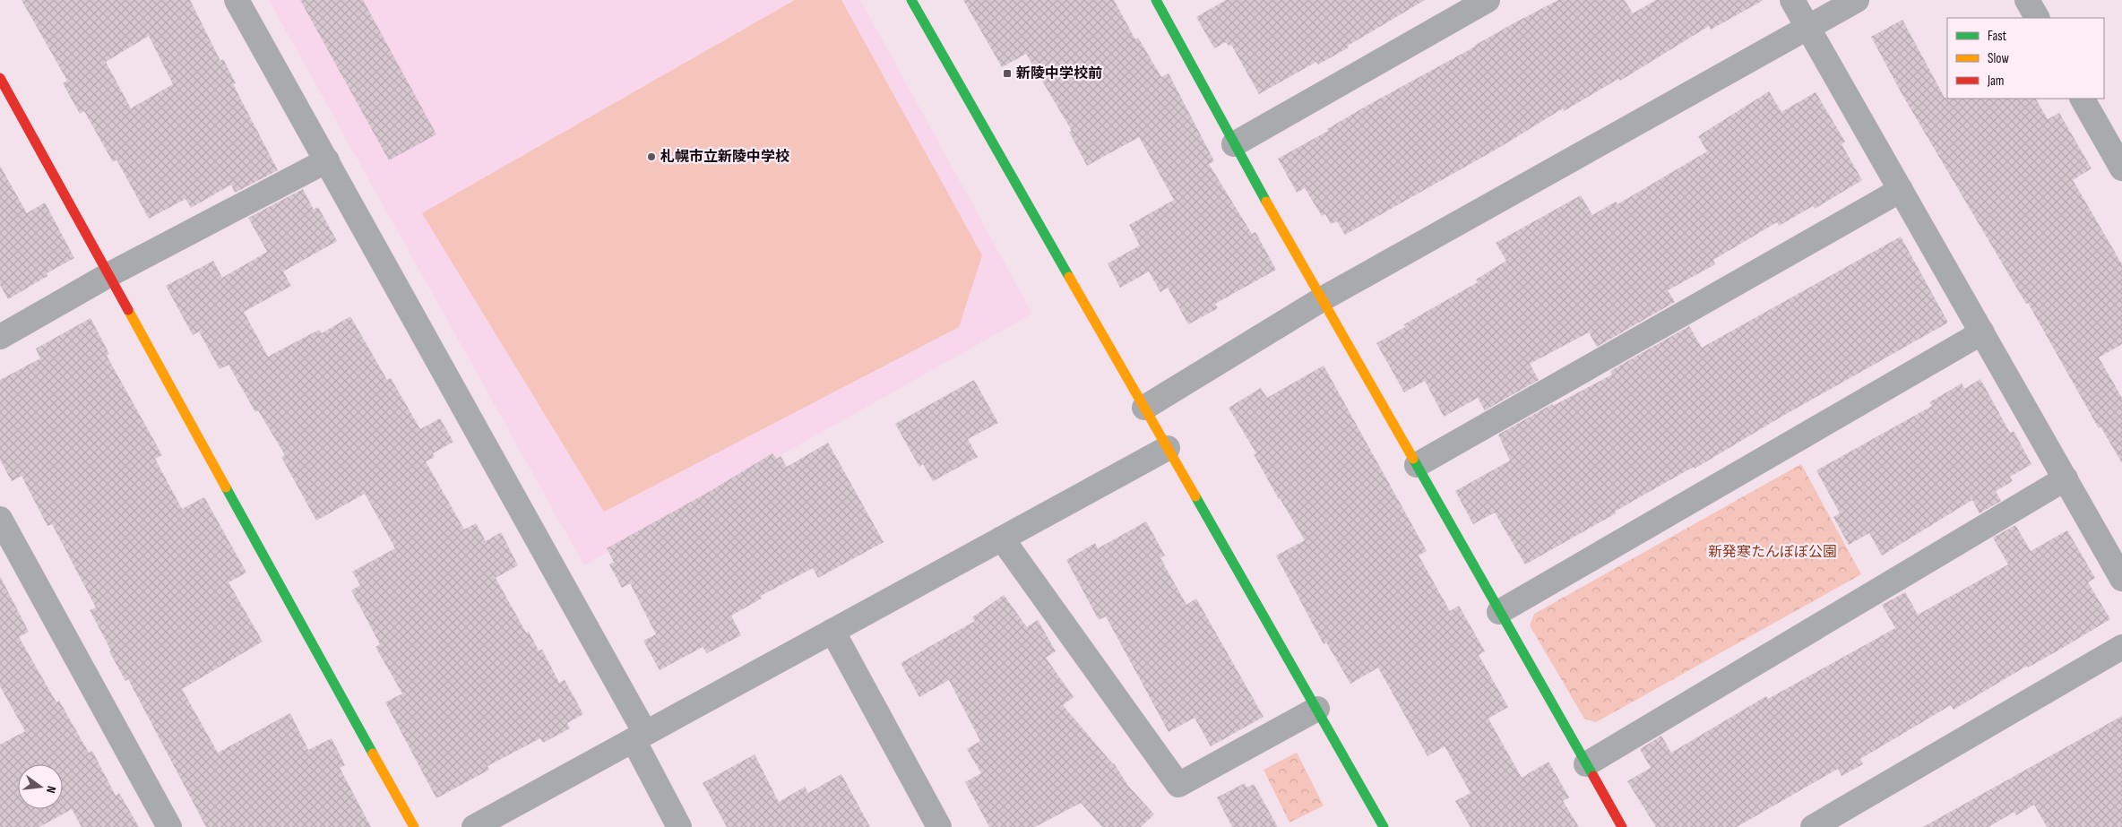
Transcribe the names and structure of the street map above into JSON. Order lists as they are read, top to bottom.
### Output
{
  "parks": ["新発寒たんぽぽ公園"],
  "places": {
    "transit": ["新陵中学校前"],
    "other": ["札幌市立新陵中学校"]
  },
  "legend": ["Fast", "Slow", "Jam"],
  "north": "right"
}
